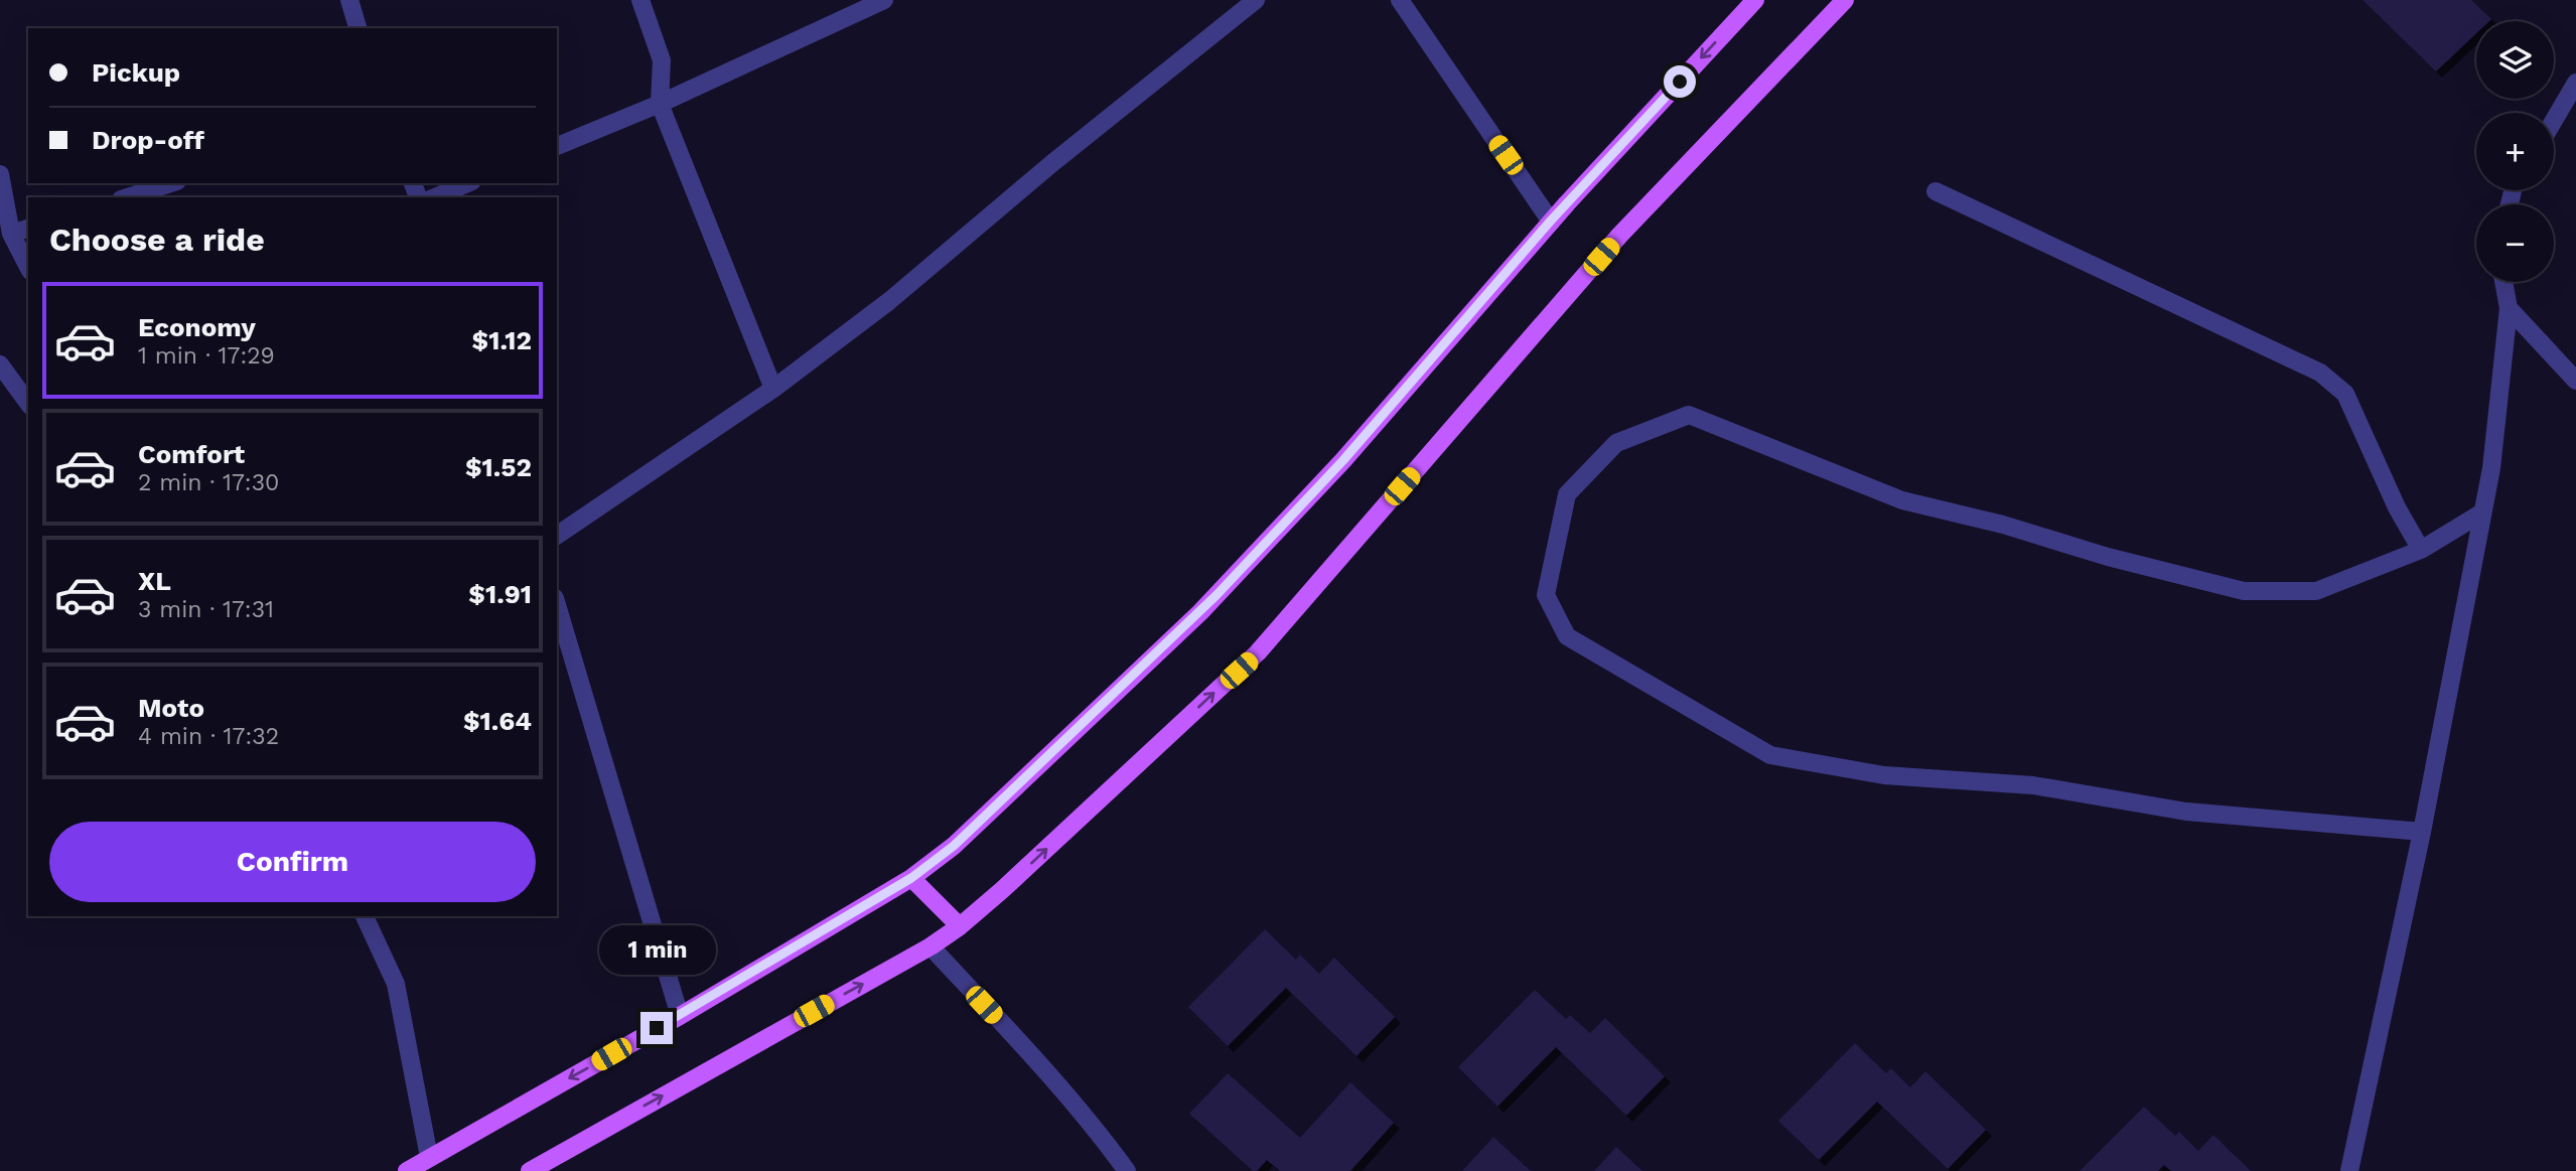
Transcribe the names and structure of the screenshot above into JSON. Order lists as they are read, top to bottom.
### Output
{
  "page": {
    "map_buttons": ["+", "−"],
    "banner": ["Pickup", "Drop-off"],
    "heading": "Choose a ride",
    "list": [
      {
        "name": "Economy",
        "note": "1 min · 17:29",
        "value": "$1.12"
      },
      {
        "name": "Comfort",
        "note": "2 min · 17:30",
        "value": "$1.52"
      },
      {
        "name": "XL",
        "note": "3 min · 17:31",
        "value": "$1.91"
      },
      {
        "name": "Moto",
        "note": "4 min · 17:32",
        "value": "$1.64"
      }
    ],
    "buttons": "Confirm",
    "bubble": "1 min"
  }
}
